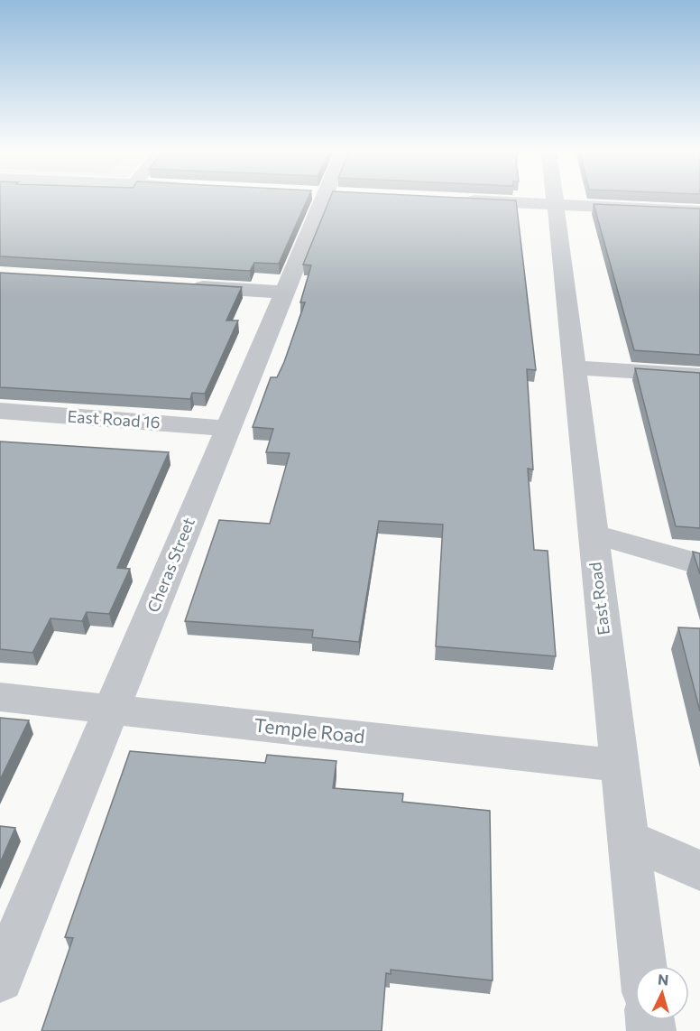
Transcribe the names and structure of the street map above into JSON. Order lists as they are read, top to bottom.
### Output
{
  "streets": {
    "street": [
      "East Road 16",
      "Cheras Street",
      "East Road",
      "Temple Road"
    ]
  },
  "crossings": [
    ["East Road 16", "Cheras Street"],
    ["Cheras Street", "Temple Road"],
    ["East Road", "Temple Road"]
  ],
  "north": "top"
}
